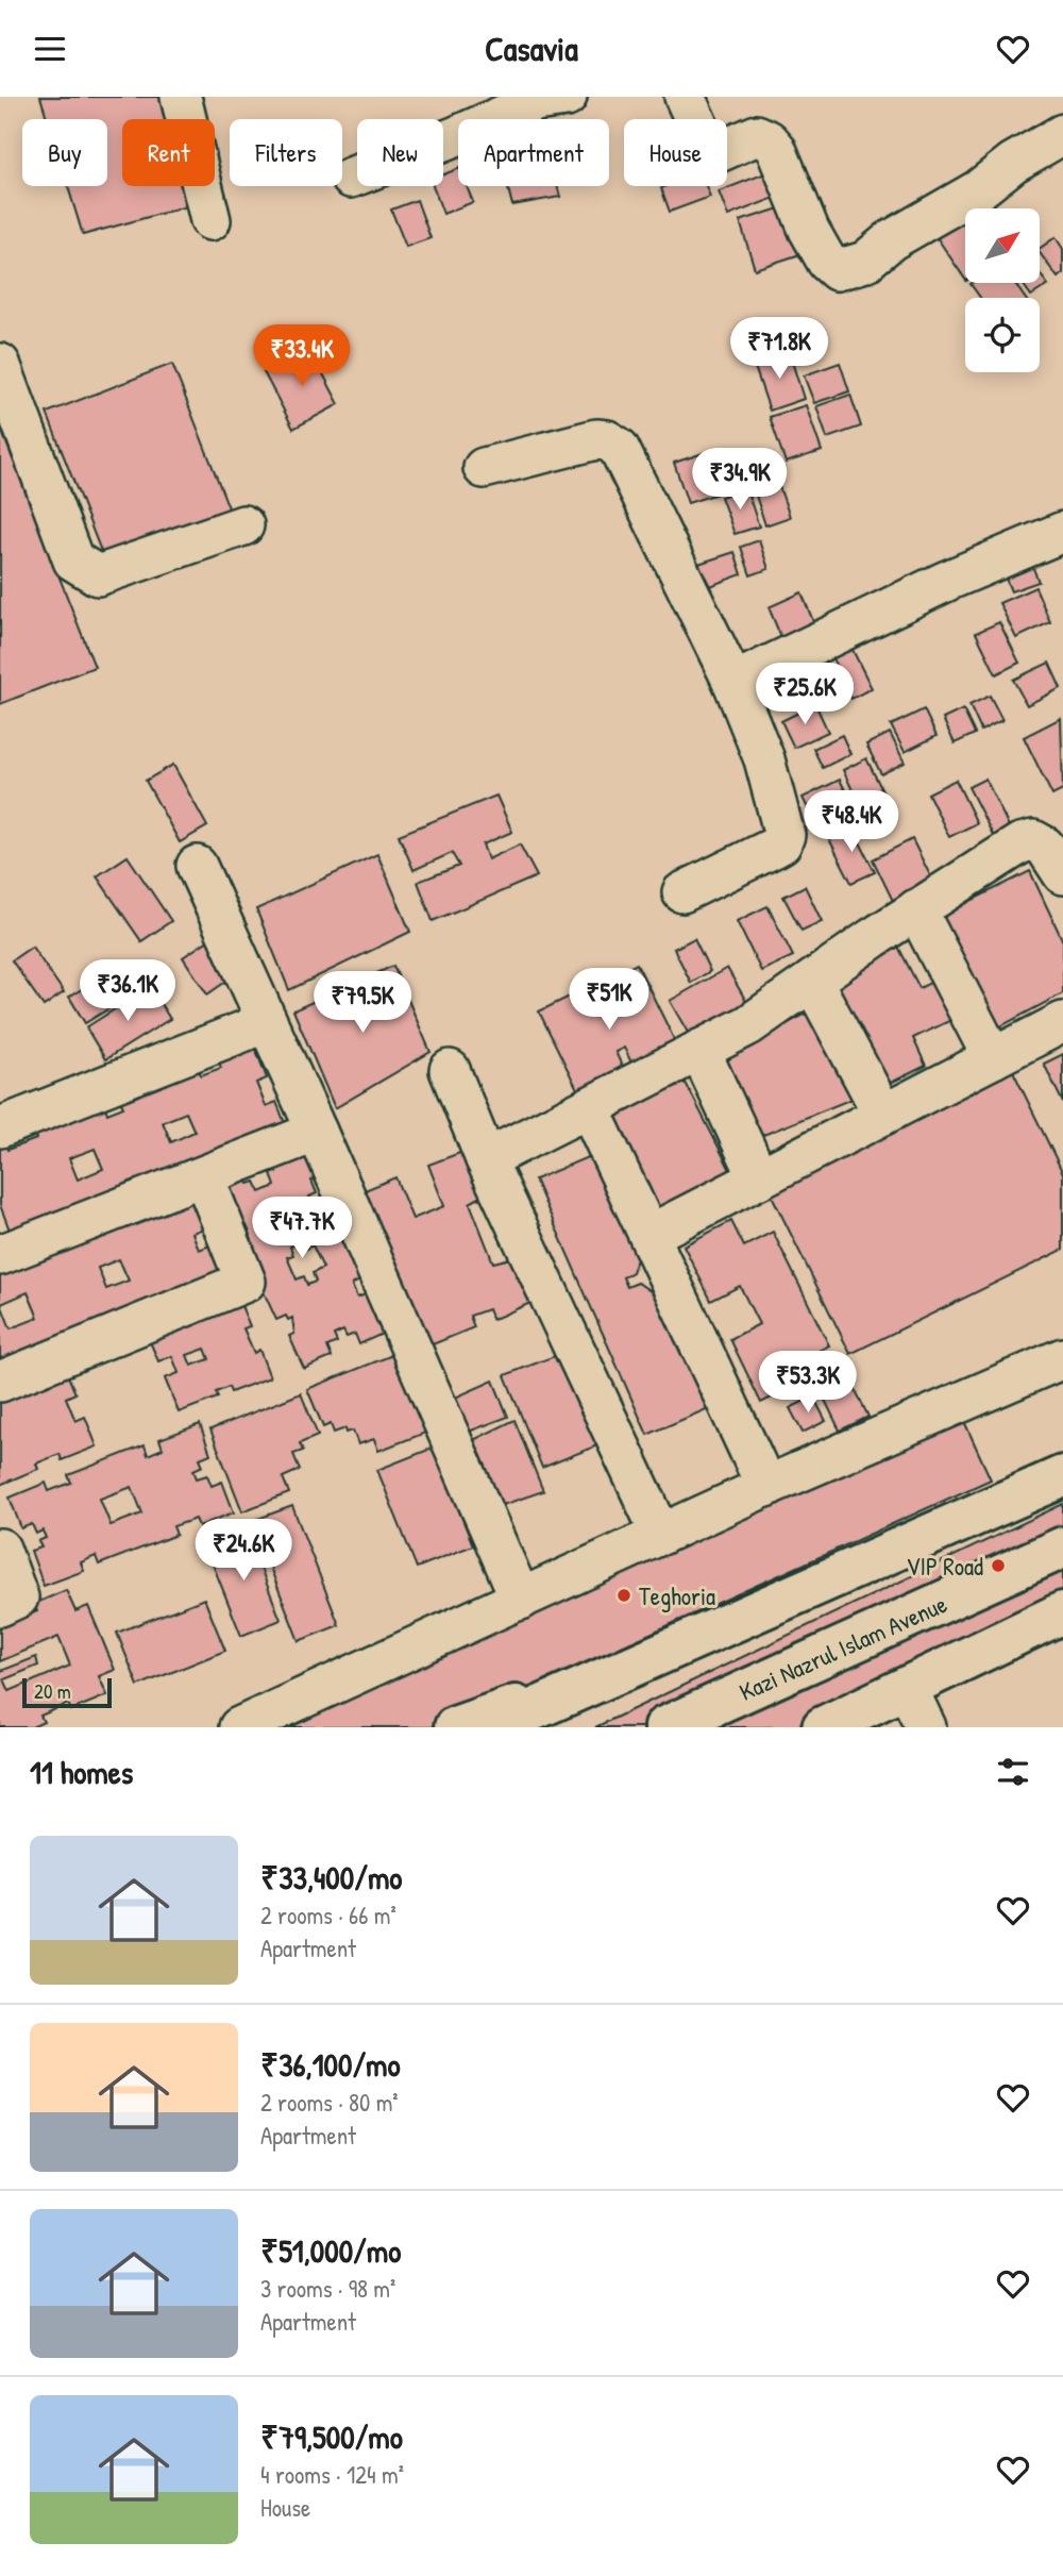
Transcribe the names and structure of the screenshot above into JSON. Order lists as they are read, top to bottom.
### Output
{
  "streets": {
    "main road": ["Kazi Nazrul Islam Avenue"]
  },
  "places": ["VIP Road", "Teghoria"],
  "scale_bar": "20 m",
  "north": "top right",
  "page": {
    "header": "Casavia",
    "chip": [
      "Buy",
      "Rent",
      "Filters",
      "New",
      "Apartment",
      "House"
    ],
    "price": [
      "₹71.8K",
      "₹33.4K",
      "₹34.9K",
      "₹25.6K",
      "₹48.4K",
      "₹36.1K",
      "₹51K",
      "₹79.5K",
      "₹47.7K",
      "₹53.3K",
      "₹24.6K"
    ],
    "scale": "20 m",
    "heading": "11 homes",
    "list": [
      {
        "name": "₹33,400/mo",
        "note": "2 rooms · 66 m² · Apartment"
      },
      {
        "name": "₹36,100/mo",
        "note": "2 rooms · 80 m² · Apartment"
      },
      {
        "name": "₹51,000/mo",
        "note": "3 rooms · 98 m² · Apartment"
      },
      {
        "name": "₹79,500/mo",
        "note": "4 rooms · 124 m² · House"
      }
    ]
  }
}
